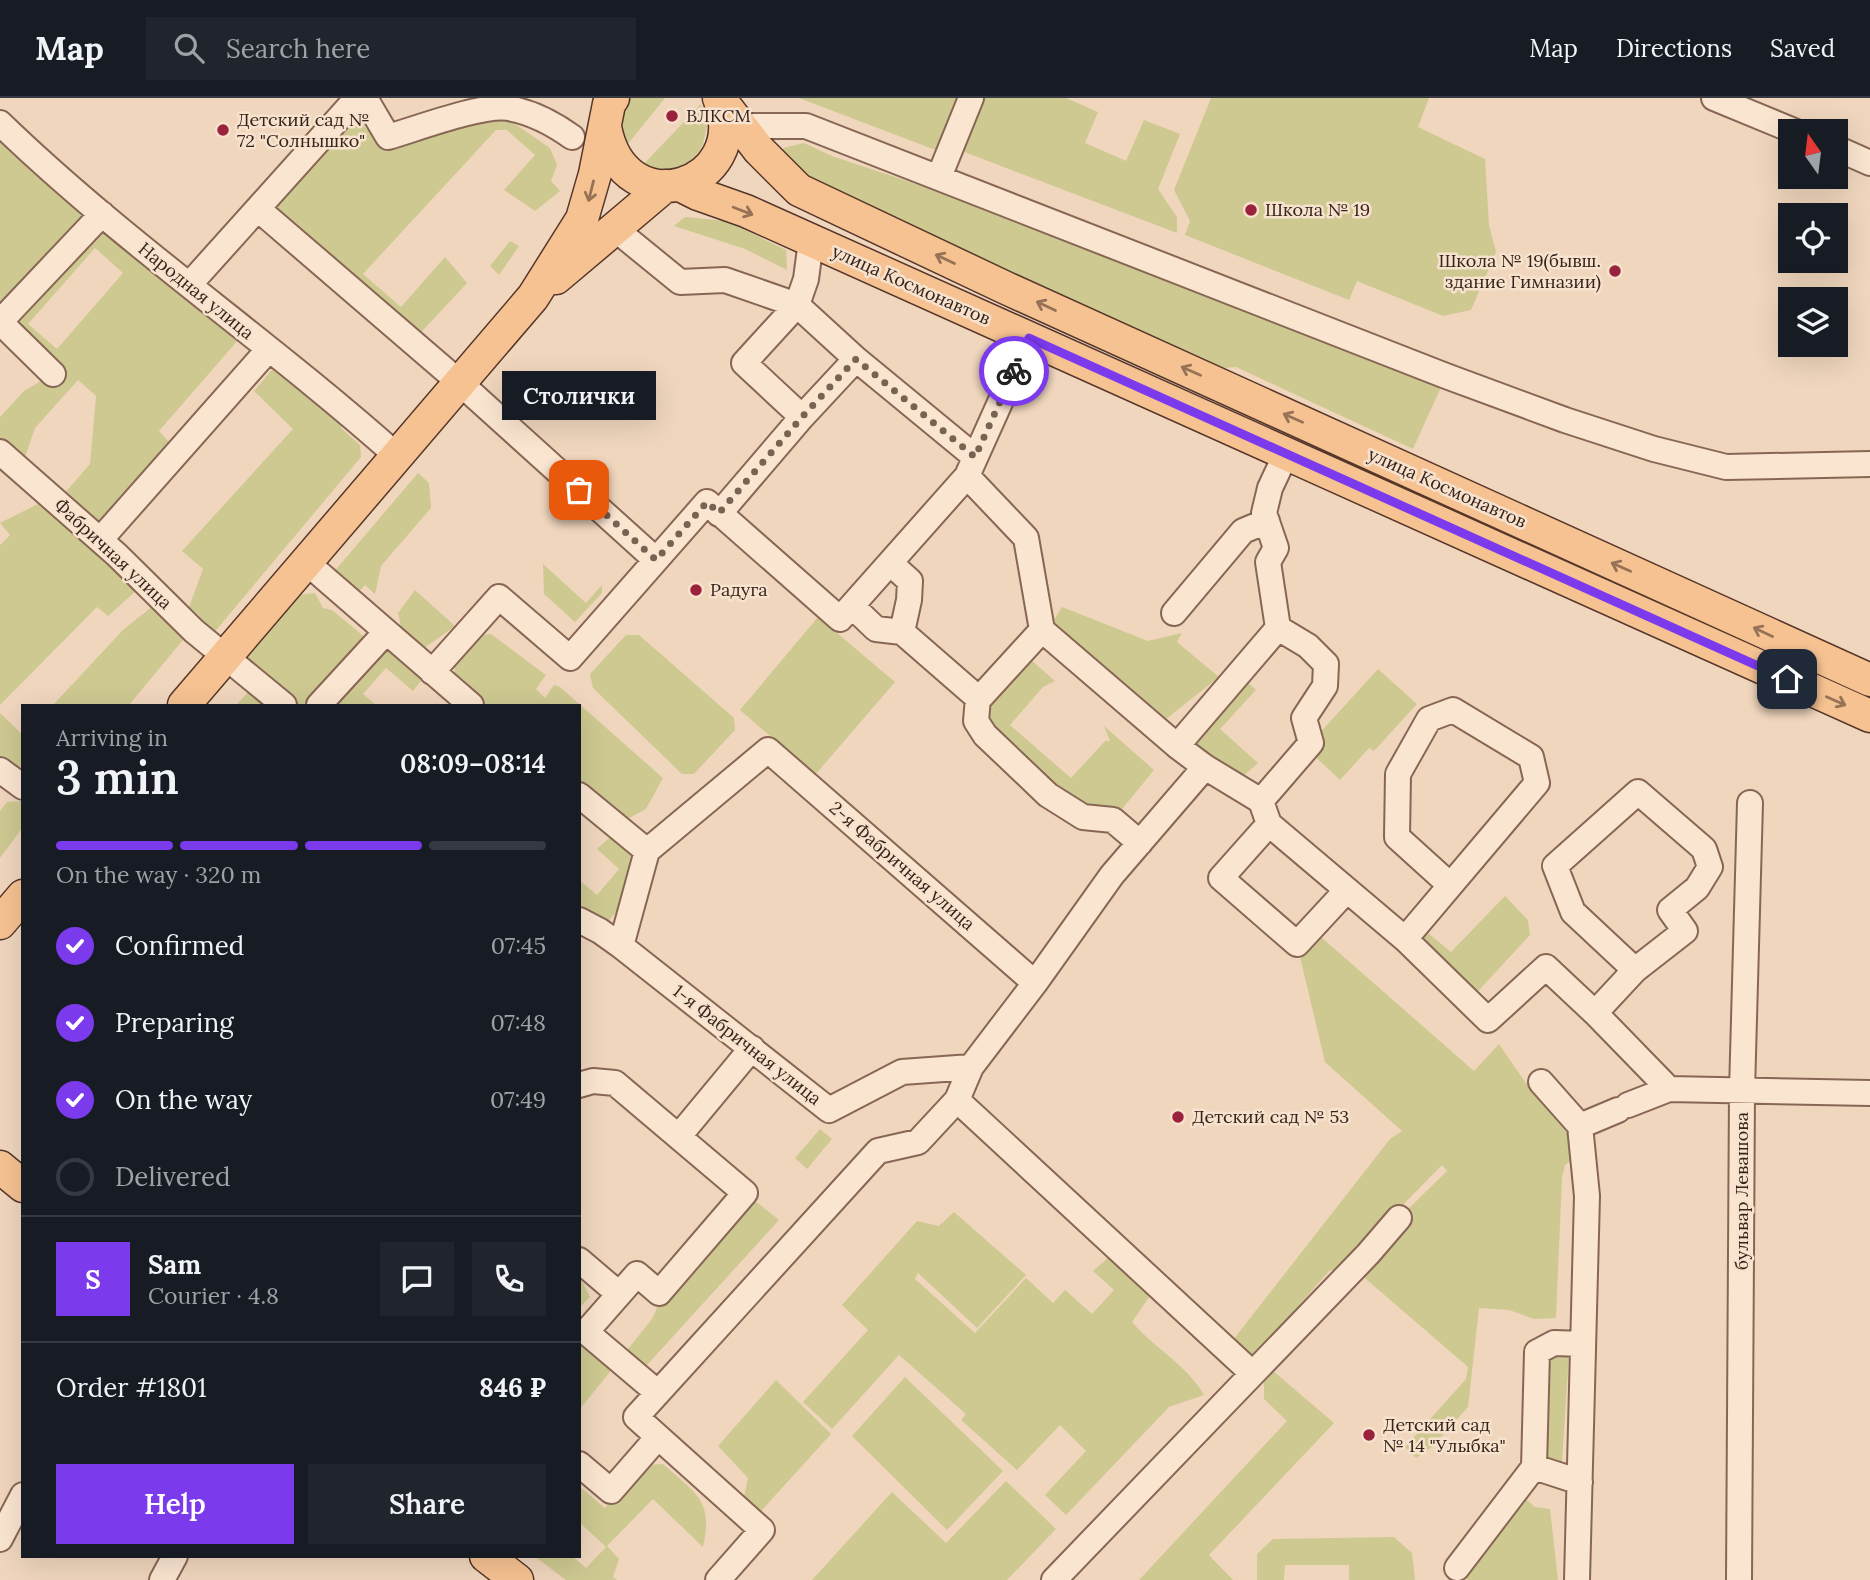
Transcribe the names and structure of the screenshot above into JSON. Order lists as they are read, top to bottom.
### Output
{
  "streets": {
    "main road": ["улица Космонавтов"],
    "street": [
      "Народная улица",
      "Фабричная улица",
      "2-я Фабричная улица",
      "1-я Фабричная улица",
      "бульвар Левашова"
    ]
  },
  "places": [
    "ВЛКСМ",
    "Детский сад № 72 \"Солнышко\"",
    "Школа № 19",
    "Школа № 19(бывш. здание Гимназии)",
    "Столички",
    "Радуга",
    "Детский сад № 53",
    "Детский сад № 14 \"Улыбка\""
  ],
  "north": "top",
  "page": {
    "header": "Map",
    "search": "Search here",
    "nav": ["Map", "Directions", "Saved"],
    "bubble": "Столички",
    "heading": ["3 min", "Arriving in", "08:09–08:14"],
    "panel": [
      "Sam",
      "Courier · 4.8",
      "Order #1801",
      "846 ₽"
    ],
    "bar": "On the way · 320 m",
    "list": [
      ["Confirmed", "07:45"],
      ["Preparing", "07:48"],
      ["On the way", "07:49"],
      "Delivered"
    ],
    "round": "S",
    "buttons": ["Help", "Share"]
  }
}
